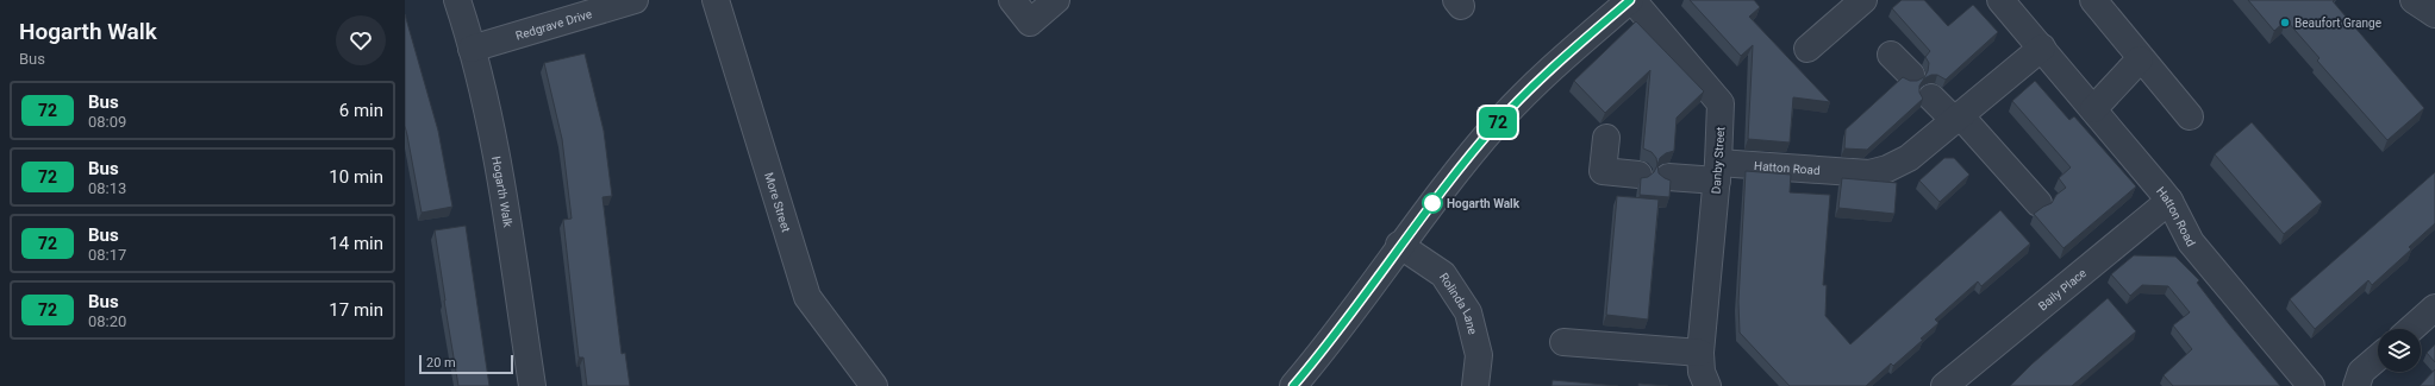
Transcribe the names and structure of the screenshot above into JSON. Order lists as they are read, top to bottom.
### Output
{
  "streets": {
    "street": [
      "Redgrave Drive",
      "Danby Street",
      "Hatton Road",
      "Hogarth Walk",
      "More Street",
      "Baily Place",
      "Rolinda Lane"
    ]
  },
  "crossings": [
    ["Redgrave Drive", "Hogarth Walk"],
    ["Danby Street", "Hatton Road"],
    ["Danby Street", "Rolinda Lane"],
    ["Hatton Road", "Baily Place"]
  ],
  "places": ["Beaufort Grange", "Hogarth Walk"],
  "lines": ["bus line 72"],
  "scale_bar": "20 m",
  "page": {
    "heading": ["Hogarth Walk", "Bus"],
    "on_map": "72",
    "list": [
      {
        "mark": "72",
        "name": "Bus",
        "note": "08:09",
        "value": "6 min"
      },
      {
        "mark": "72",
        "name": "Bus",
        "note": "08:13",
        "value": "10 min"
      },
      {
        "mark": "72",
        "name": "Bus",
        "note": "08:17",
        "value": "14 min"
      },
      {
        "mark": "72",
        "name": "Bus",
        "note": "08:20",
        "value": "17 min"
      }
    ],
    "scale": "20 m"
  }
}
